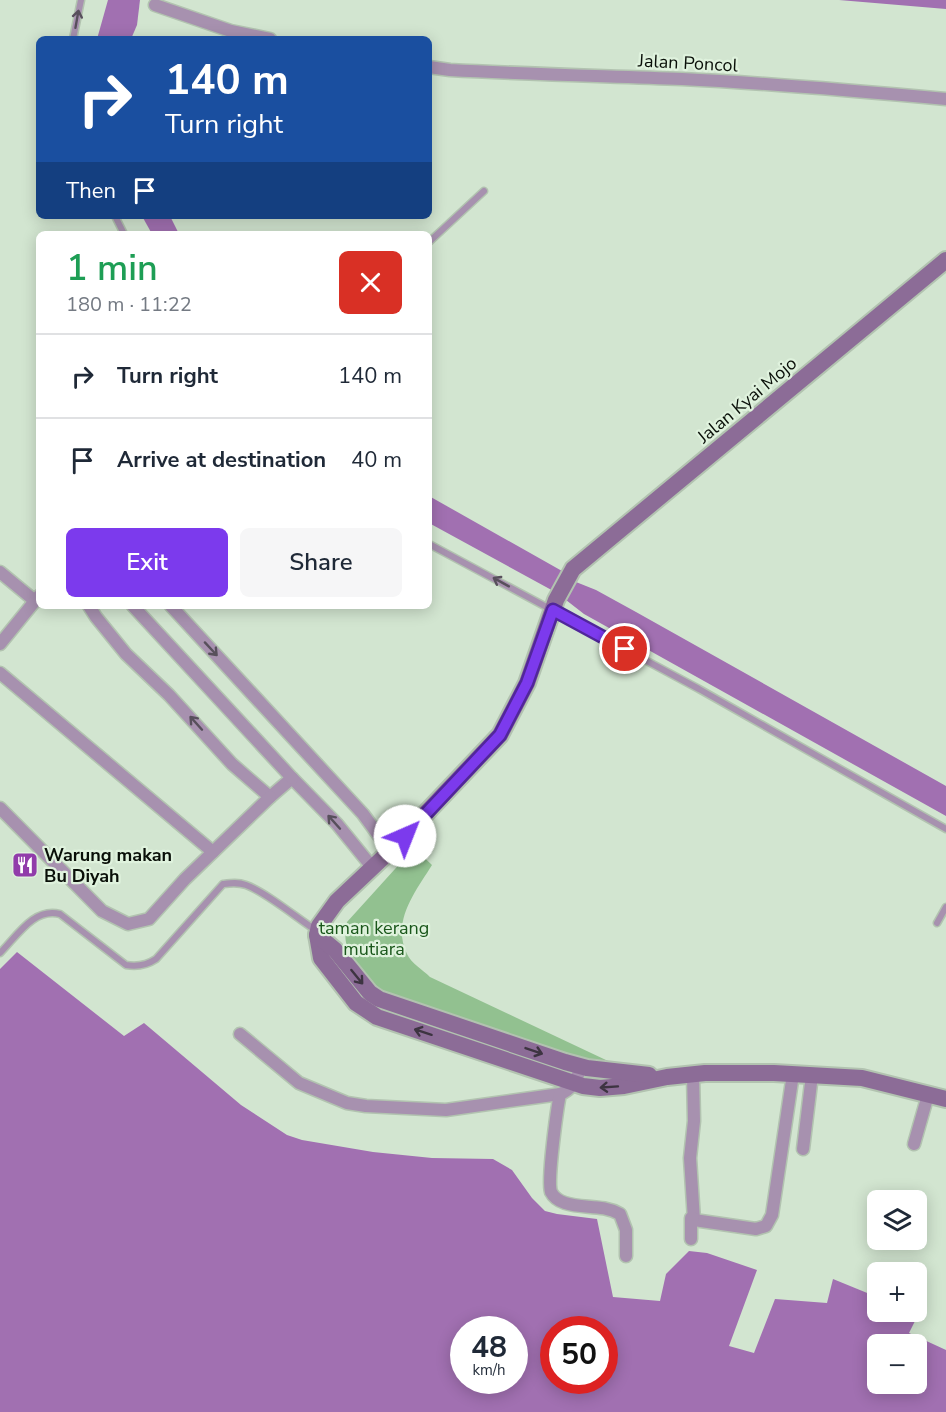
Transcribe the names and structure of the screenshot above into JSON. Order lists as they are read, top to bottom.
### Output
{
  "streets": {
    "main road": ["Jalan Kyai Mojo"],
    "street": ["Jalan Poncol"]
  },
  "parks": ["taman kerang mutiara"],
  "places": {
    "restaurant": ["Warung makan Bu Diyah"]
  },
  "page": {
    "turn": ["140 m", "Turn right"],
    "then": "Then",
    "heading": ["1 min", "180 m · 11:22"],
    "list": [
      {
        "name": "Turn right",
        "value": "140 m"
      },
      {
        "name": "Arrive at destination",
        "value": "40 m"
      }
    ],
    "buttons": ["Exit", "Share"],
    "map_buttons": ["+", "−"],
    "speed": "48 km/h",
    "limit": "50"
  }
}
